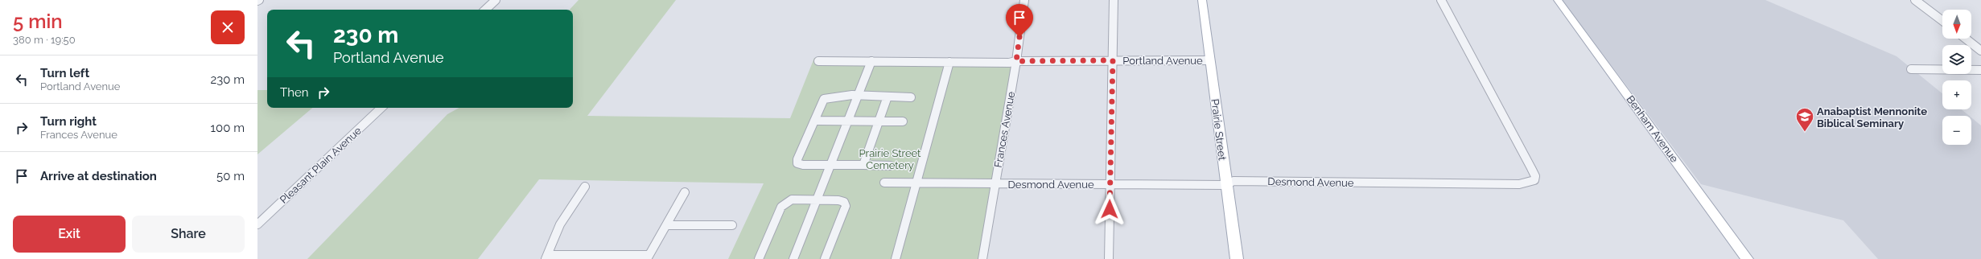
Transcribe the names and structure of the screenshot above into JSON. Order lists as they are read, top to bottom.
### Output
{
  "streets": {
    "main road": ["Benham Avenue", "Prairie Street"],
    "street": [
      "Portland Avenue",
      "Frances Avenue",
      "Pleasant Plain Avenue",
      "Desmond Avenue"
    ]
  },
  "crossings": [
    ["Portland Avenue", "Frances Avenue"],
    ["Portland Avenue", "Prairie Street"],
    ["Frances Avenue", "Desmond Avenue"],
    ["Prairie Street", "Desmond Avenue"]
  ],
  "parks": ["Prairie Street Cemetery"],
  "places": {
    "school or university": ["Anabaptist Mennonite Biblical Seminary"]
  },
  "north": "bottom",
  "page": {
    "heading": ["5 min", "380 m · 19:50"],
    "map_buttons": ["+", "−"],
    "turn": ["230 m", "Portland Avenue"],
    "list": [
      {
        "name": "Turn left",
        "note": "Portland Avenue",
        "value": "230 m"
      },
      {
        "name": "Turn right",
        "note": "Frances Avenue",
        "value": "100 m"
      },
      {
        "name": "Arrive at destination",
        "value": "50 m"
      }
    ],
    "then": "Then",
    "buttons": ["Exit", "Share"]
  }
}
